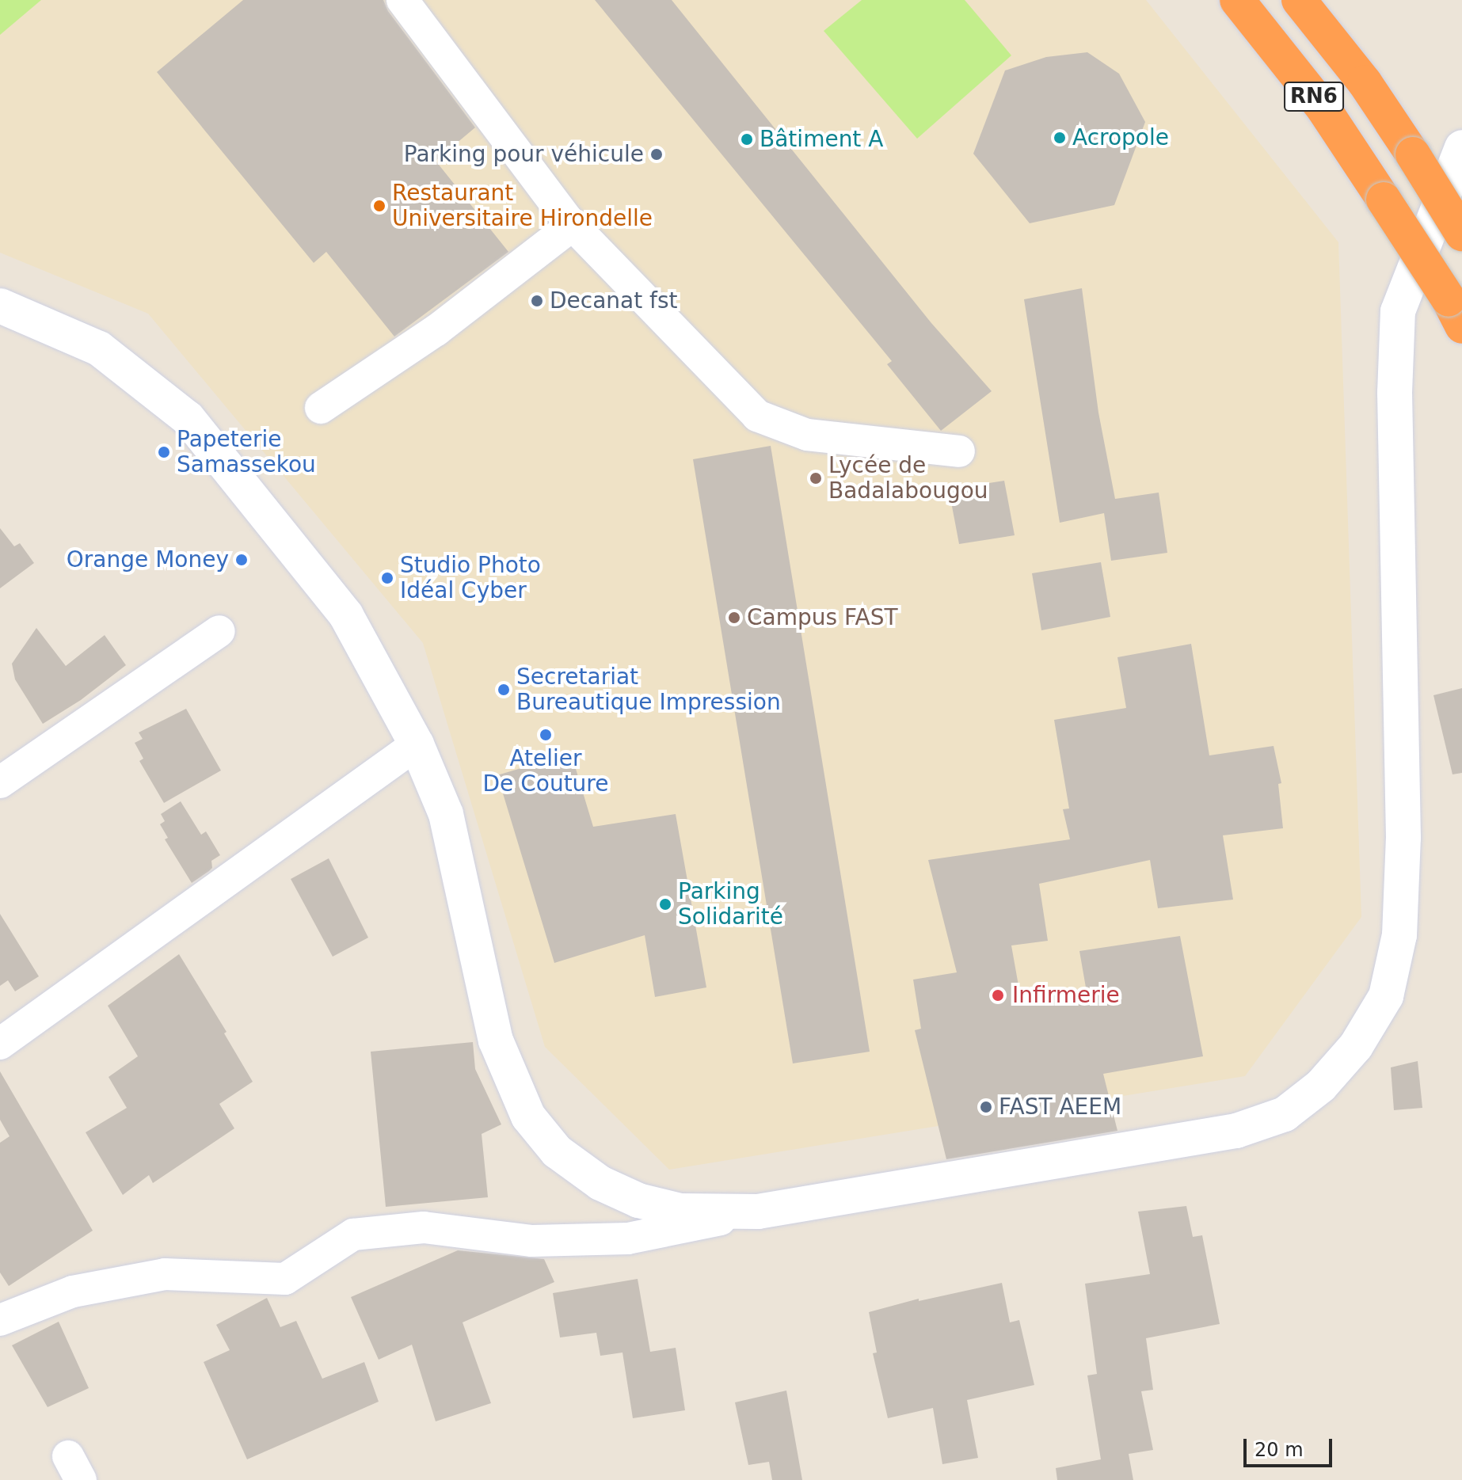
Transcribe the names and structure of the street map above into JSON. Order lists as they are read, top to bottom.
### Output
{
  "streets": {
    "highway": ["RN6"]
  },
  "places": [
    "Acropole",
    "Bâtiment A",
    "Parking pour véhicule",
    "Restaurant Universitaire Hirondelle",
    "Decanat fst",
    "Papeterie Samassekou",
    "Lycée de Badalabougou",
    "Orange Money",
    "Studio Photo Idéal Cyber",
    "Campus FAST",
    "Secretariat Bureautique Impression",
    "Atelier De Couture",
    "Parking Solidarité",
    "Infirmerie",
    "FAST AEEM"
  ],
  "scale_bar": "20 m"
}
